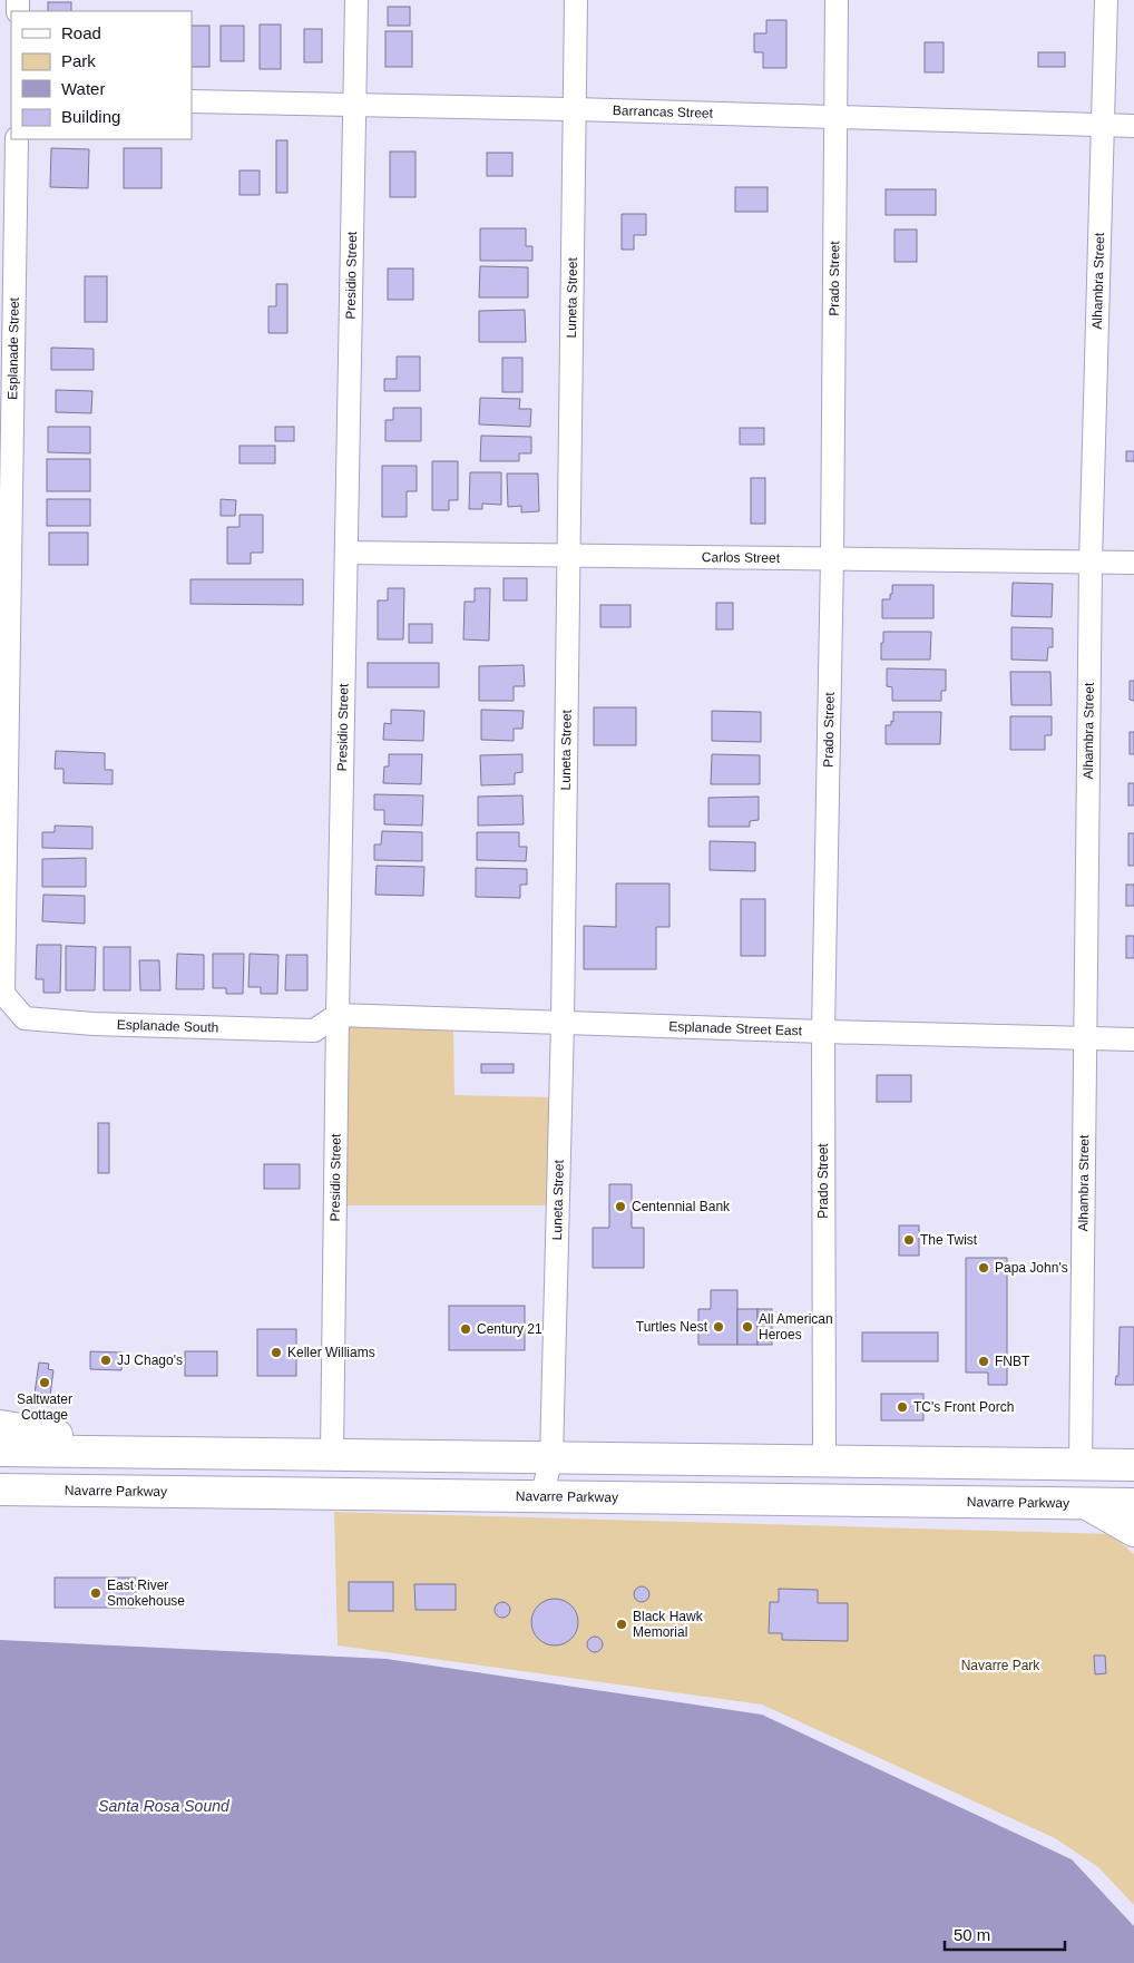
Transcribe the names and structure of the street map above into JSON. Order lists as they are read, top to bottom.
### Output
{
  "streets": {
    "highway": ["Navarre Parkway"],
    "street": [
      "Barrancas Street",
      "Presidio Street",
      "Prado Street",
      "Alhambra Street",
      "Luneta Street",
      "Esplanade Street",
      "Carlos Street",
      "Esplanade South",
      "Esplanade Street East"
    ]
  },
  "crossings": [
    ["Barrancas Street", "Presidio Street"],
    ["Barrancas Street", "Prado Street"],
    ["Barrancas Street", "Alhambra Street"],
    ["Barrancas Street", "Luneta Street"],
    ["Presidio Street", "Carlos Street"],
    ["Presidio Street", "Esplanade South"],
    ["Presidio Street", "Esplanade Street East"],
    ["Prado Street", "Carlos Street"],
    ["Prado Street", "Esplanade Street East"],
    ["Alhambra Street", "Carlos Street"],
    ["Alhambra Street", "Esplanade Street East"],
    ["Luneta Street", "Carlos Street"],
    ["Luneta Street", "Esplanade Street East"],
    ["Luneta Street", "Navarre Parkway"],
    ["Esplanade Street", "Esplanade South"],
    ["Esplanade South", "Esplanade Street East"]
  ],
  "water": ["Santa Rosa Sound"],
  "parks": ["Navarre Park"],
  "places": [
    "Centennial Bank",
    "The Twist",
    "Papa John's",
    "Turtles Nest",
    "All American Heroes",
    "Century 21",
    "Keller Williams",
    "JJ Chago's",
    "FNBT",
    "Saltwater Cottage",
    "TC's Front Porch",
    "East River Smokehouse",
    "Black Hawk Memorial"
  ],
  "legend": [
    "Road",
    "Park",
    "Water",
    "Building"
  ],
  "scale_bar": "50 m"
}
